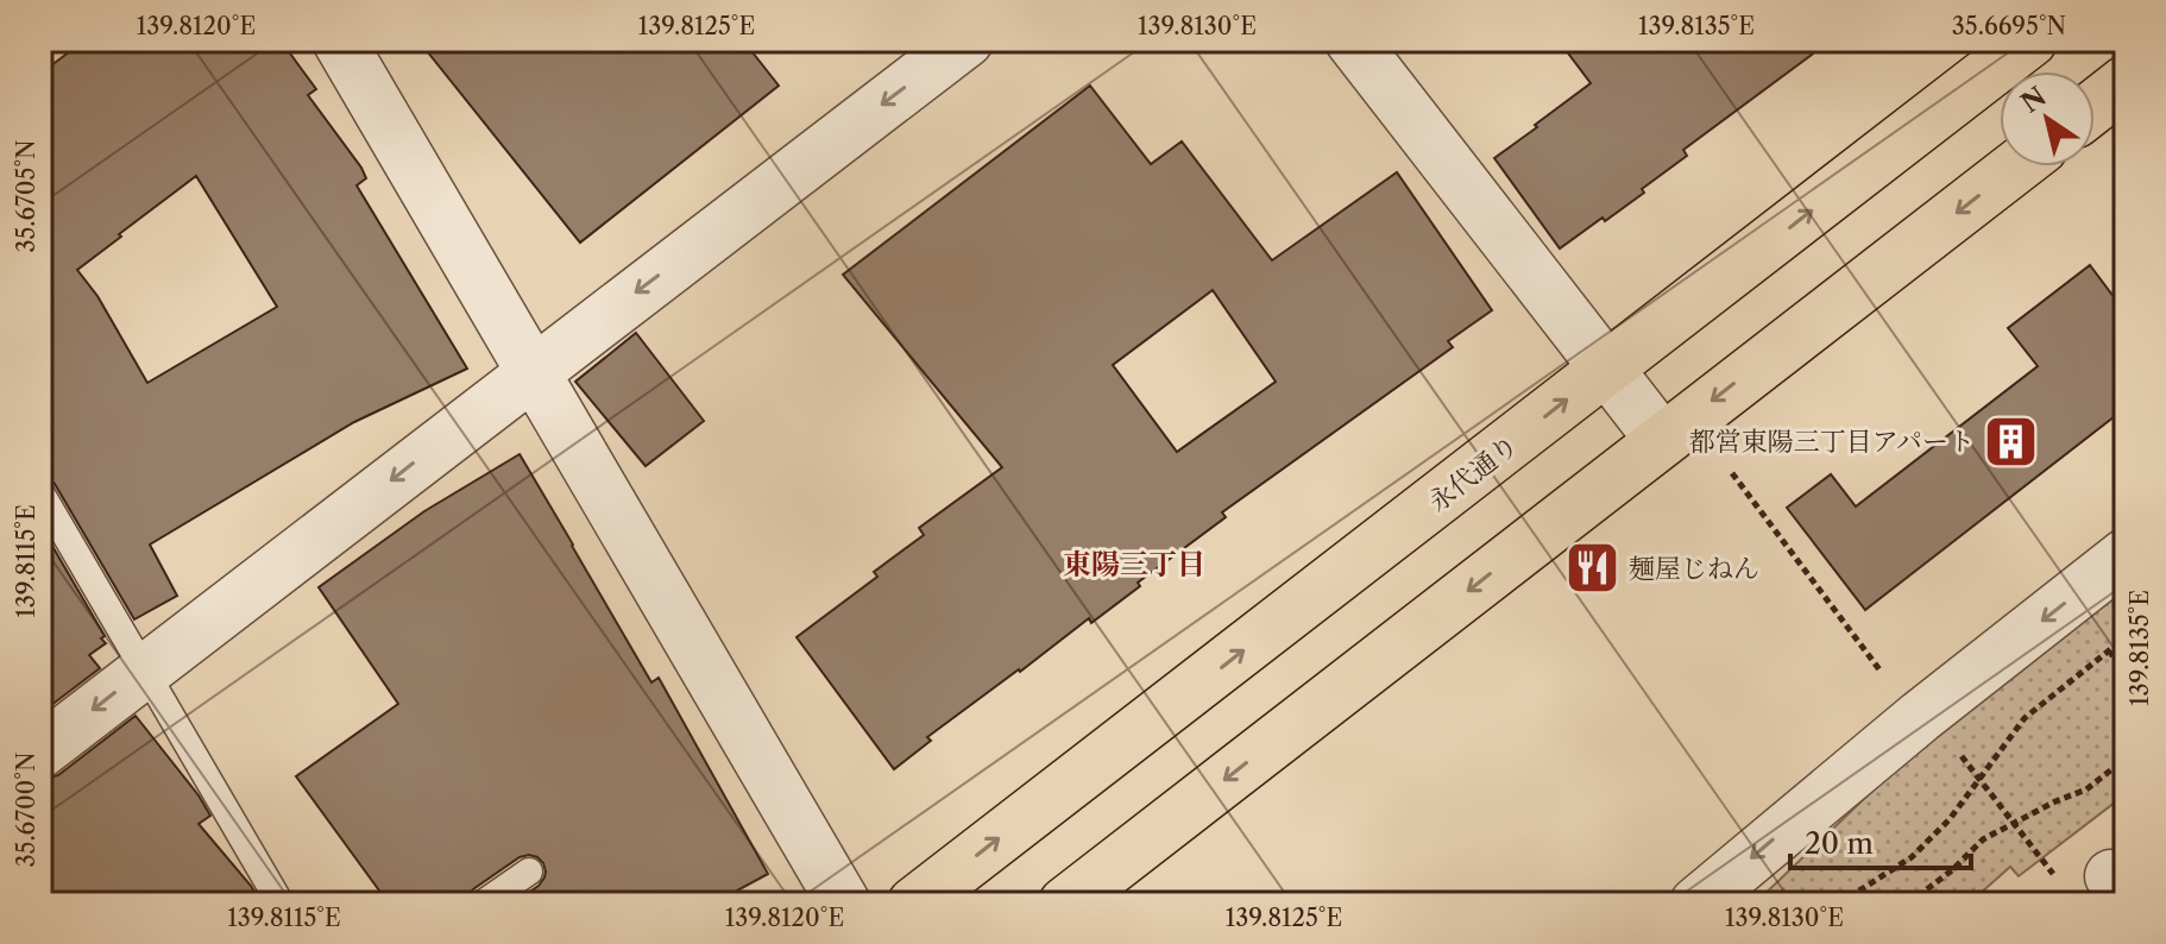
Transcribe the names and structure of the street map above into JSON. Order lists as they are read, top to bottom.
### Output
{
  "streets": {
    "main road": ["永代通り"]
  },
  "districts": ["東陽三丁目"],
  "places": {
    "building": ["都営東陽三丁目アパート"],
    "restaurant": ["麺屋じねん"]
  },
  "scale_bar": "20 m",
  "north": "top left",
  "coordinates": [
    "139.8120°E",
    "139.8125°E",
    "139.8130°E",
    "139.8135°E",
    "35.6695°N",
    "35.6705°N",
    "139.8115°E",
    "35.6700°N"
  ]
}
